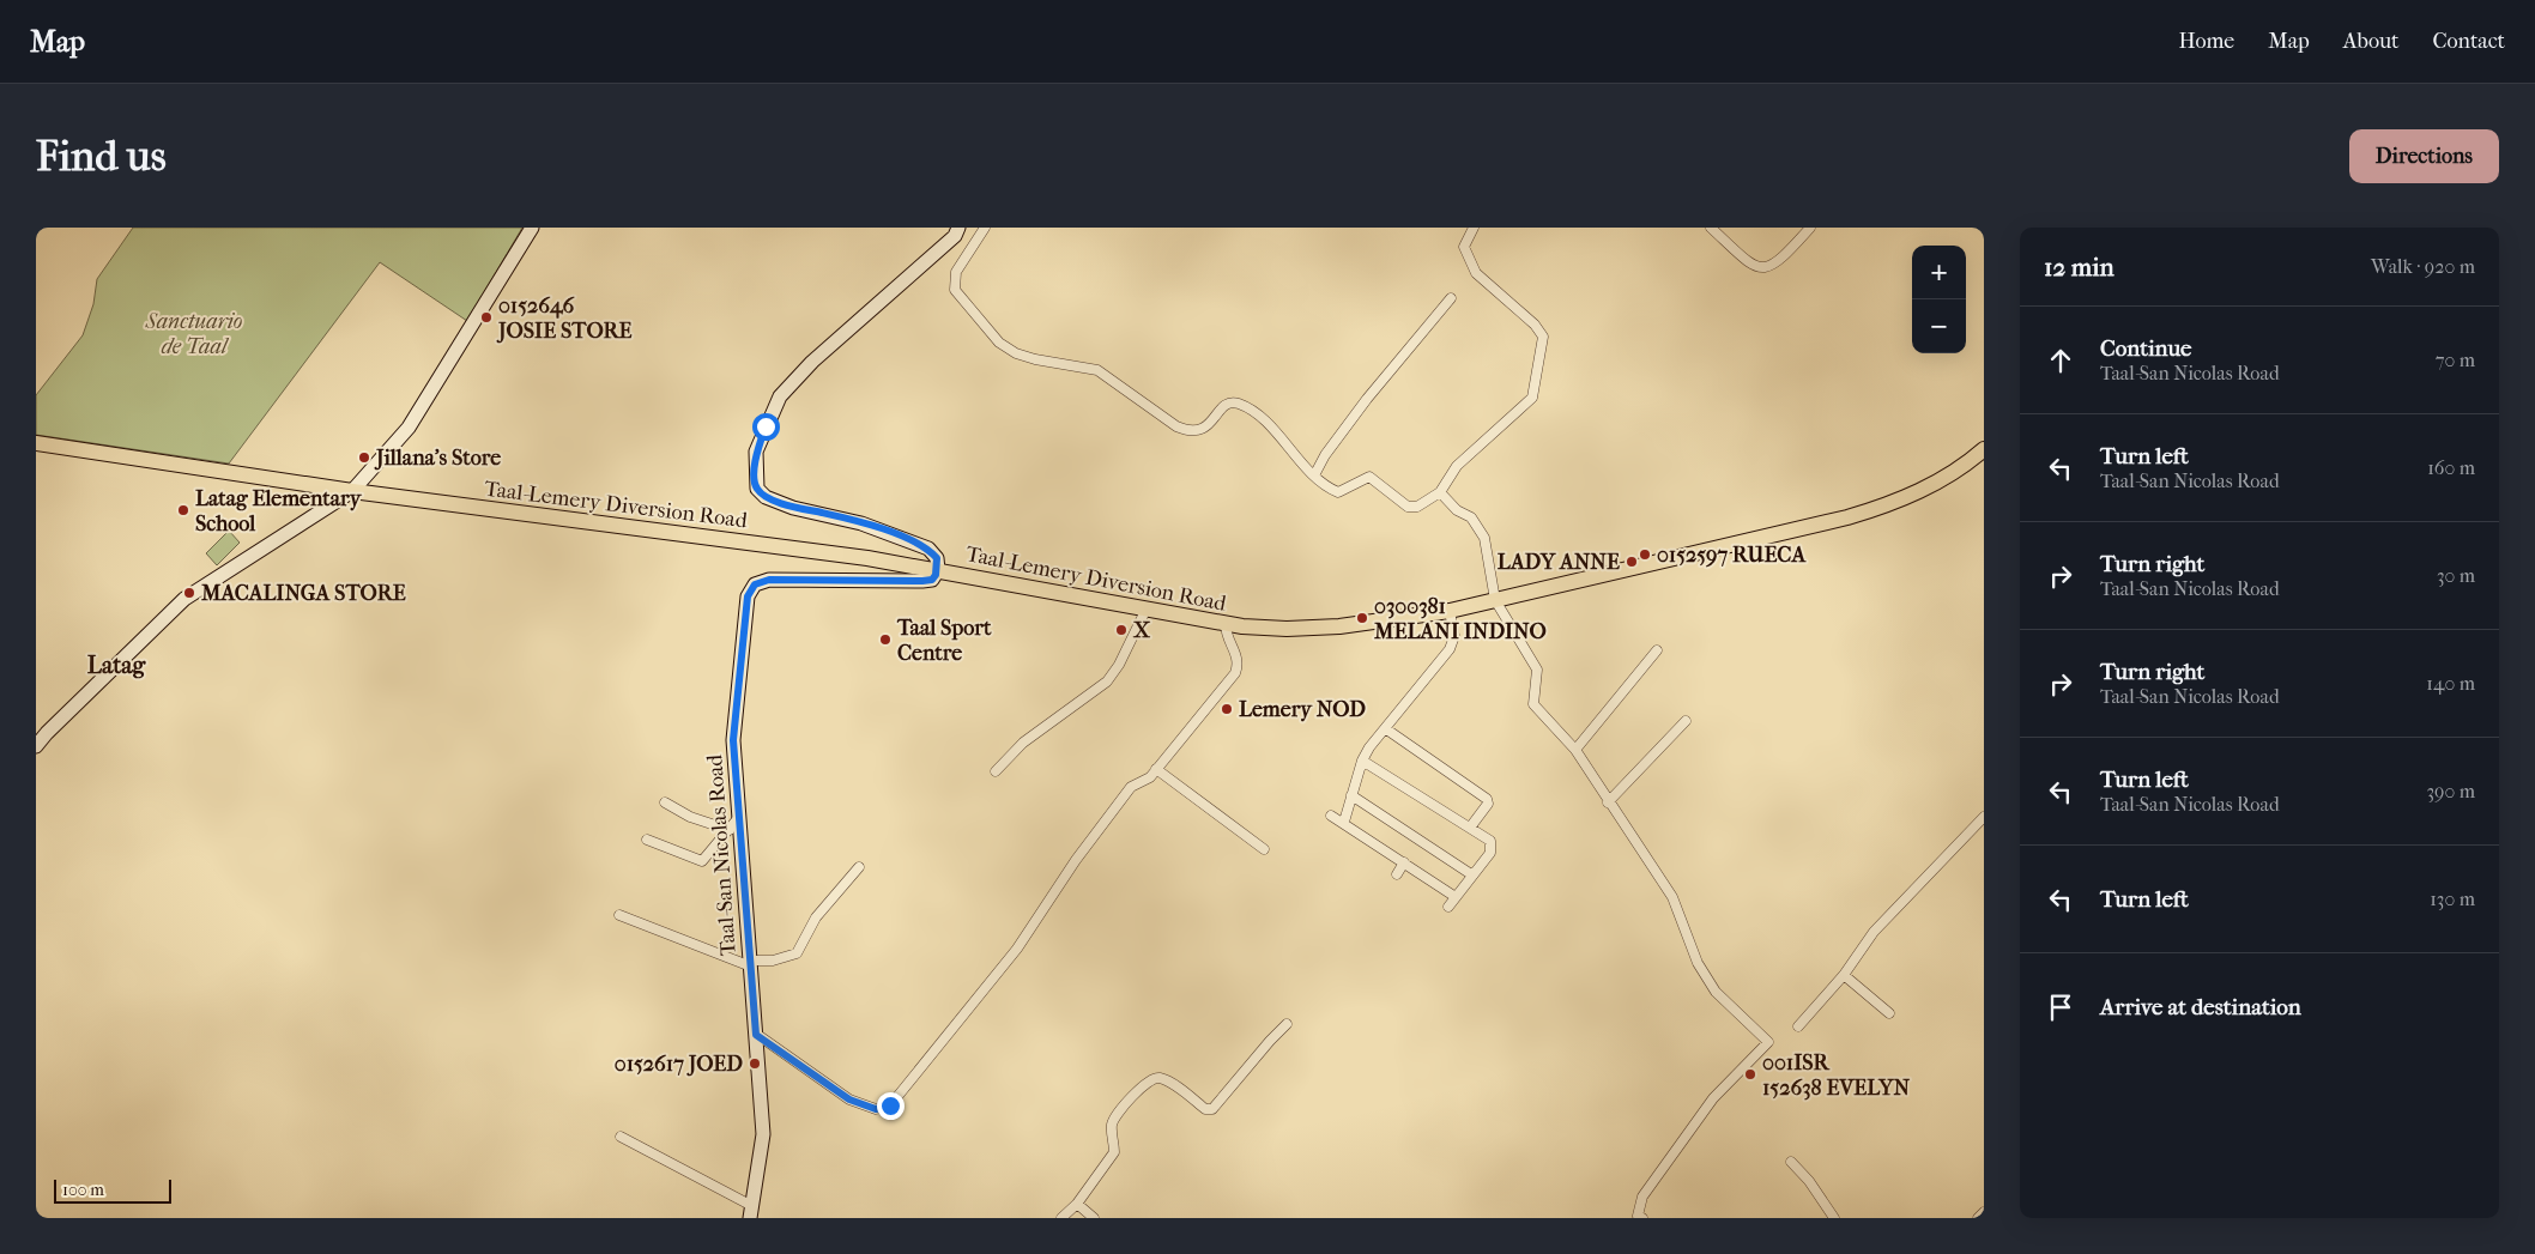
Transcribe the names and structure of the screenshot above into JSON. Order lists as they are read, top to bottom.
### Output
{
  "streets": {
    "main road": ["Taal-Lemery Diversion Road", "Taal-San Nicolas Road"]
  },
  "crossings": [
    ["Taal-Lemery Diversion Road", "Taal-San Nicolas Road"]
  ],
  "districts": ["Latag"],
  "parks": ["Sanctuario de Taal"],
  "places": [
    "0152646 JOSIE STORE",
    "Jillana's Store",
    "Latag Elementary School",
    "0152597 RUECA",
    "LADY ANNE",
    "MACALINGA STORE",
    "0300381 MELANI INDINO",
    "X",
    "Taal Sport Centre",
    "Lemery NOD",
    "0152617 JOED",
    "001ISR 152638 EVELYN"
  ],
  "scale_bar": "100 m",
  "page": {
    "header": "Map",
    "nav": [
      "Home",
      "Map",
      "About",
      "Contact"
    ],
    "buttons": "Directions",
    "title": "Find us",
    "heading": ["12 min", "Walk · 920 m"],
    "map_buttons": ["+", "−"],
    "list": [
      ["Continue", "Taal-San Nicolas Road", "70 m"],
      ["Turn left", "Taal-San Nicolas Road", "160 m"],
      ["Turn right", "Taal-San Nicolas Road", "30 m"],
      ["Turn right", "Taal-San Nicolas Road", "140 m"],
      ["Turn left", "Taal-San Nicolas Road", "390 m"],
      ["Turn left", "130 m"],
      "Arrive at destination"
    ],
    "scale": "100 m"
  }
}
